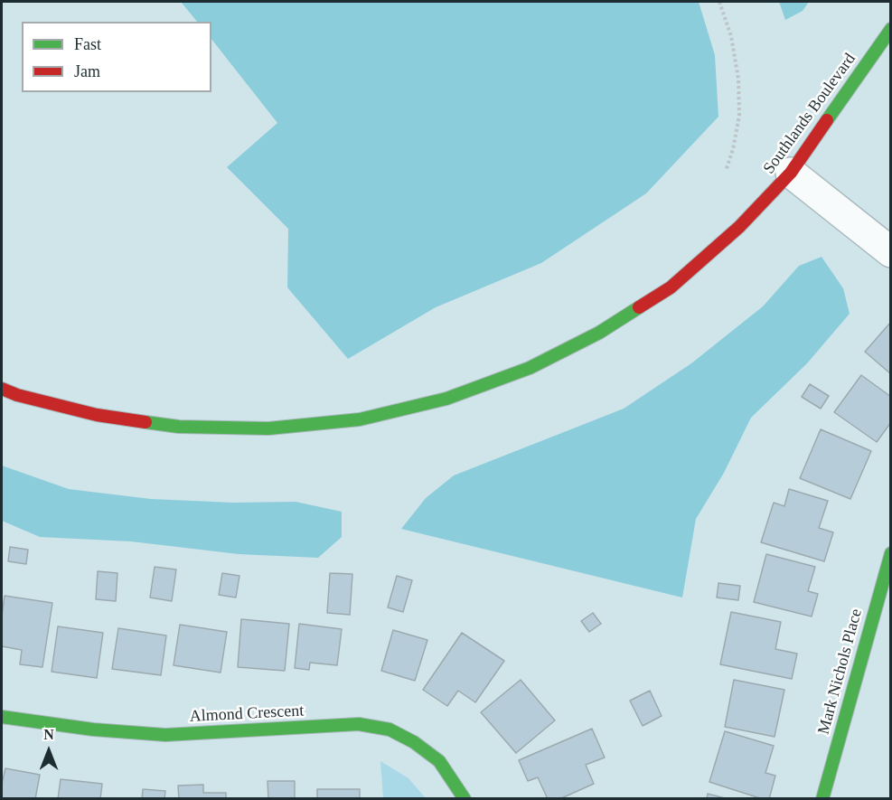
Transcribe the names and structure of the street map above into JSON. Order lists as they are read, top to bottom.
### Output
{
  "streets": {
    "main road": ["Southlands Boulevard", "Mark Nichols Place", "Almond Crescent"]
  },
  "legend": ["Fast", "Jam"],
  "north": "top"
}
